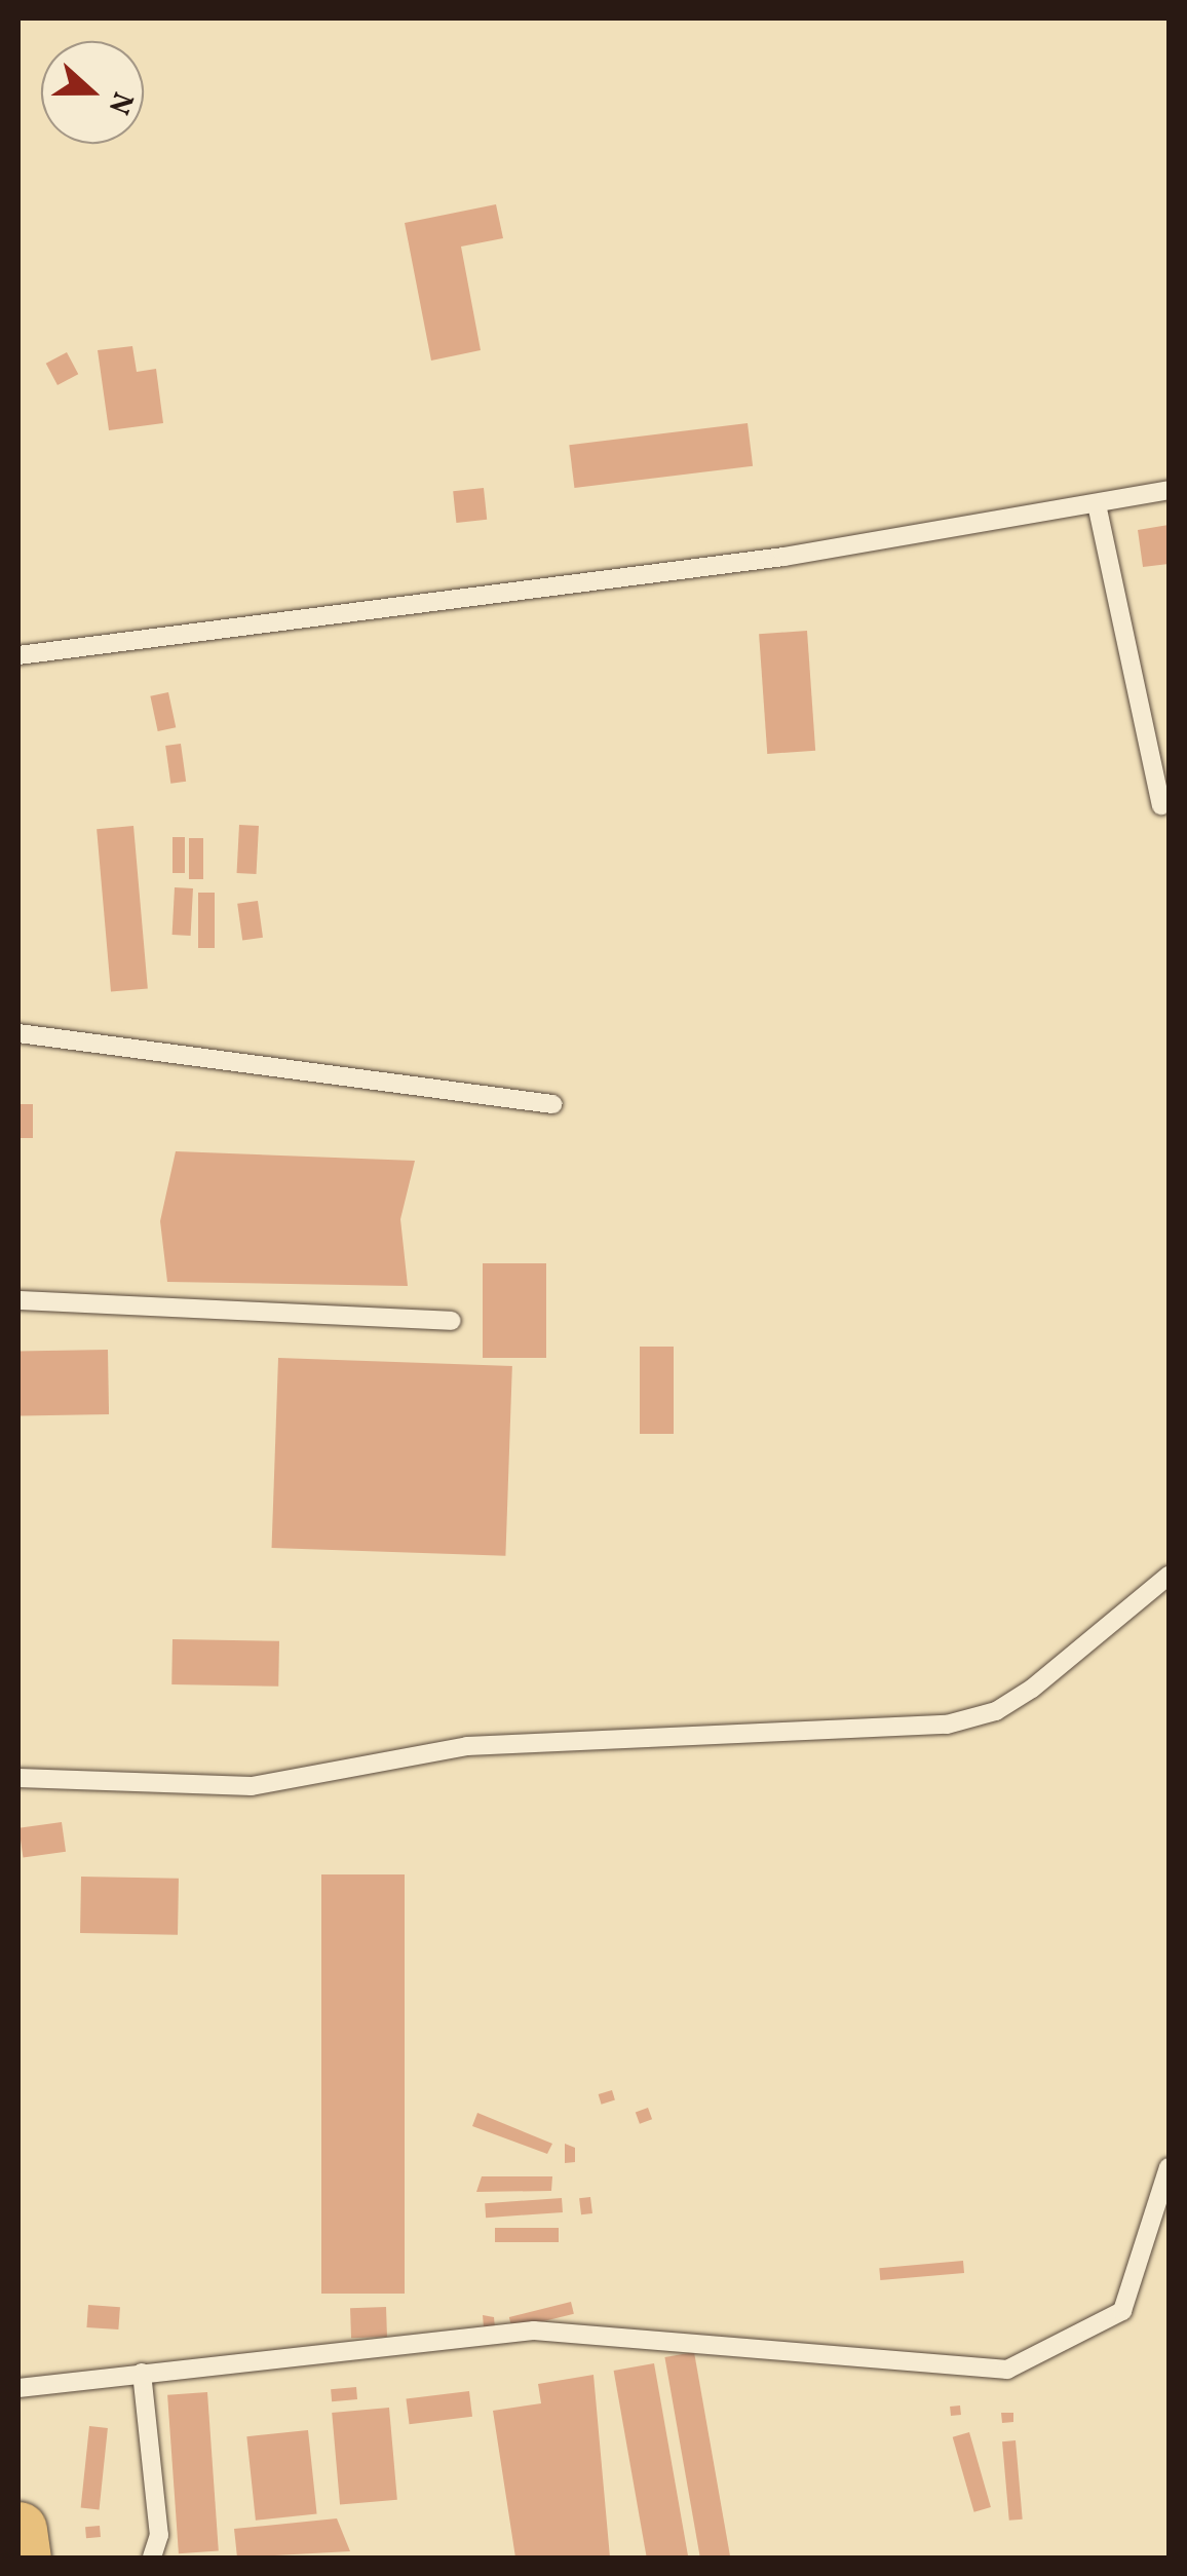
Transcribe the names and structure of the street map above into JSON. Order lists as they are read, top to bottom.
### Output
{
  "north": "right"
}
